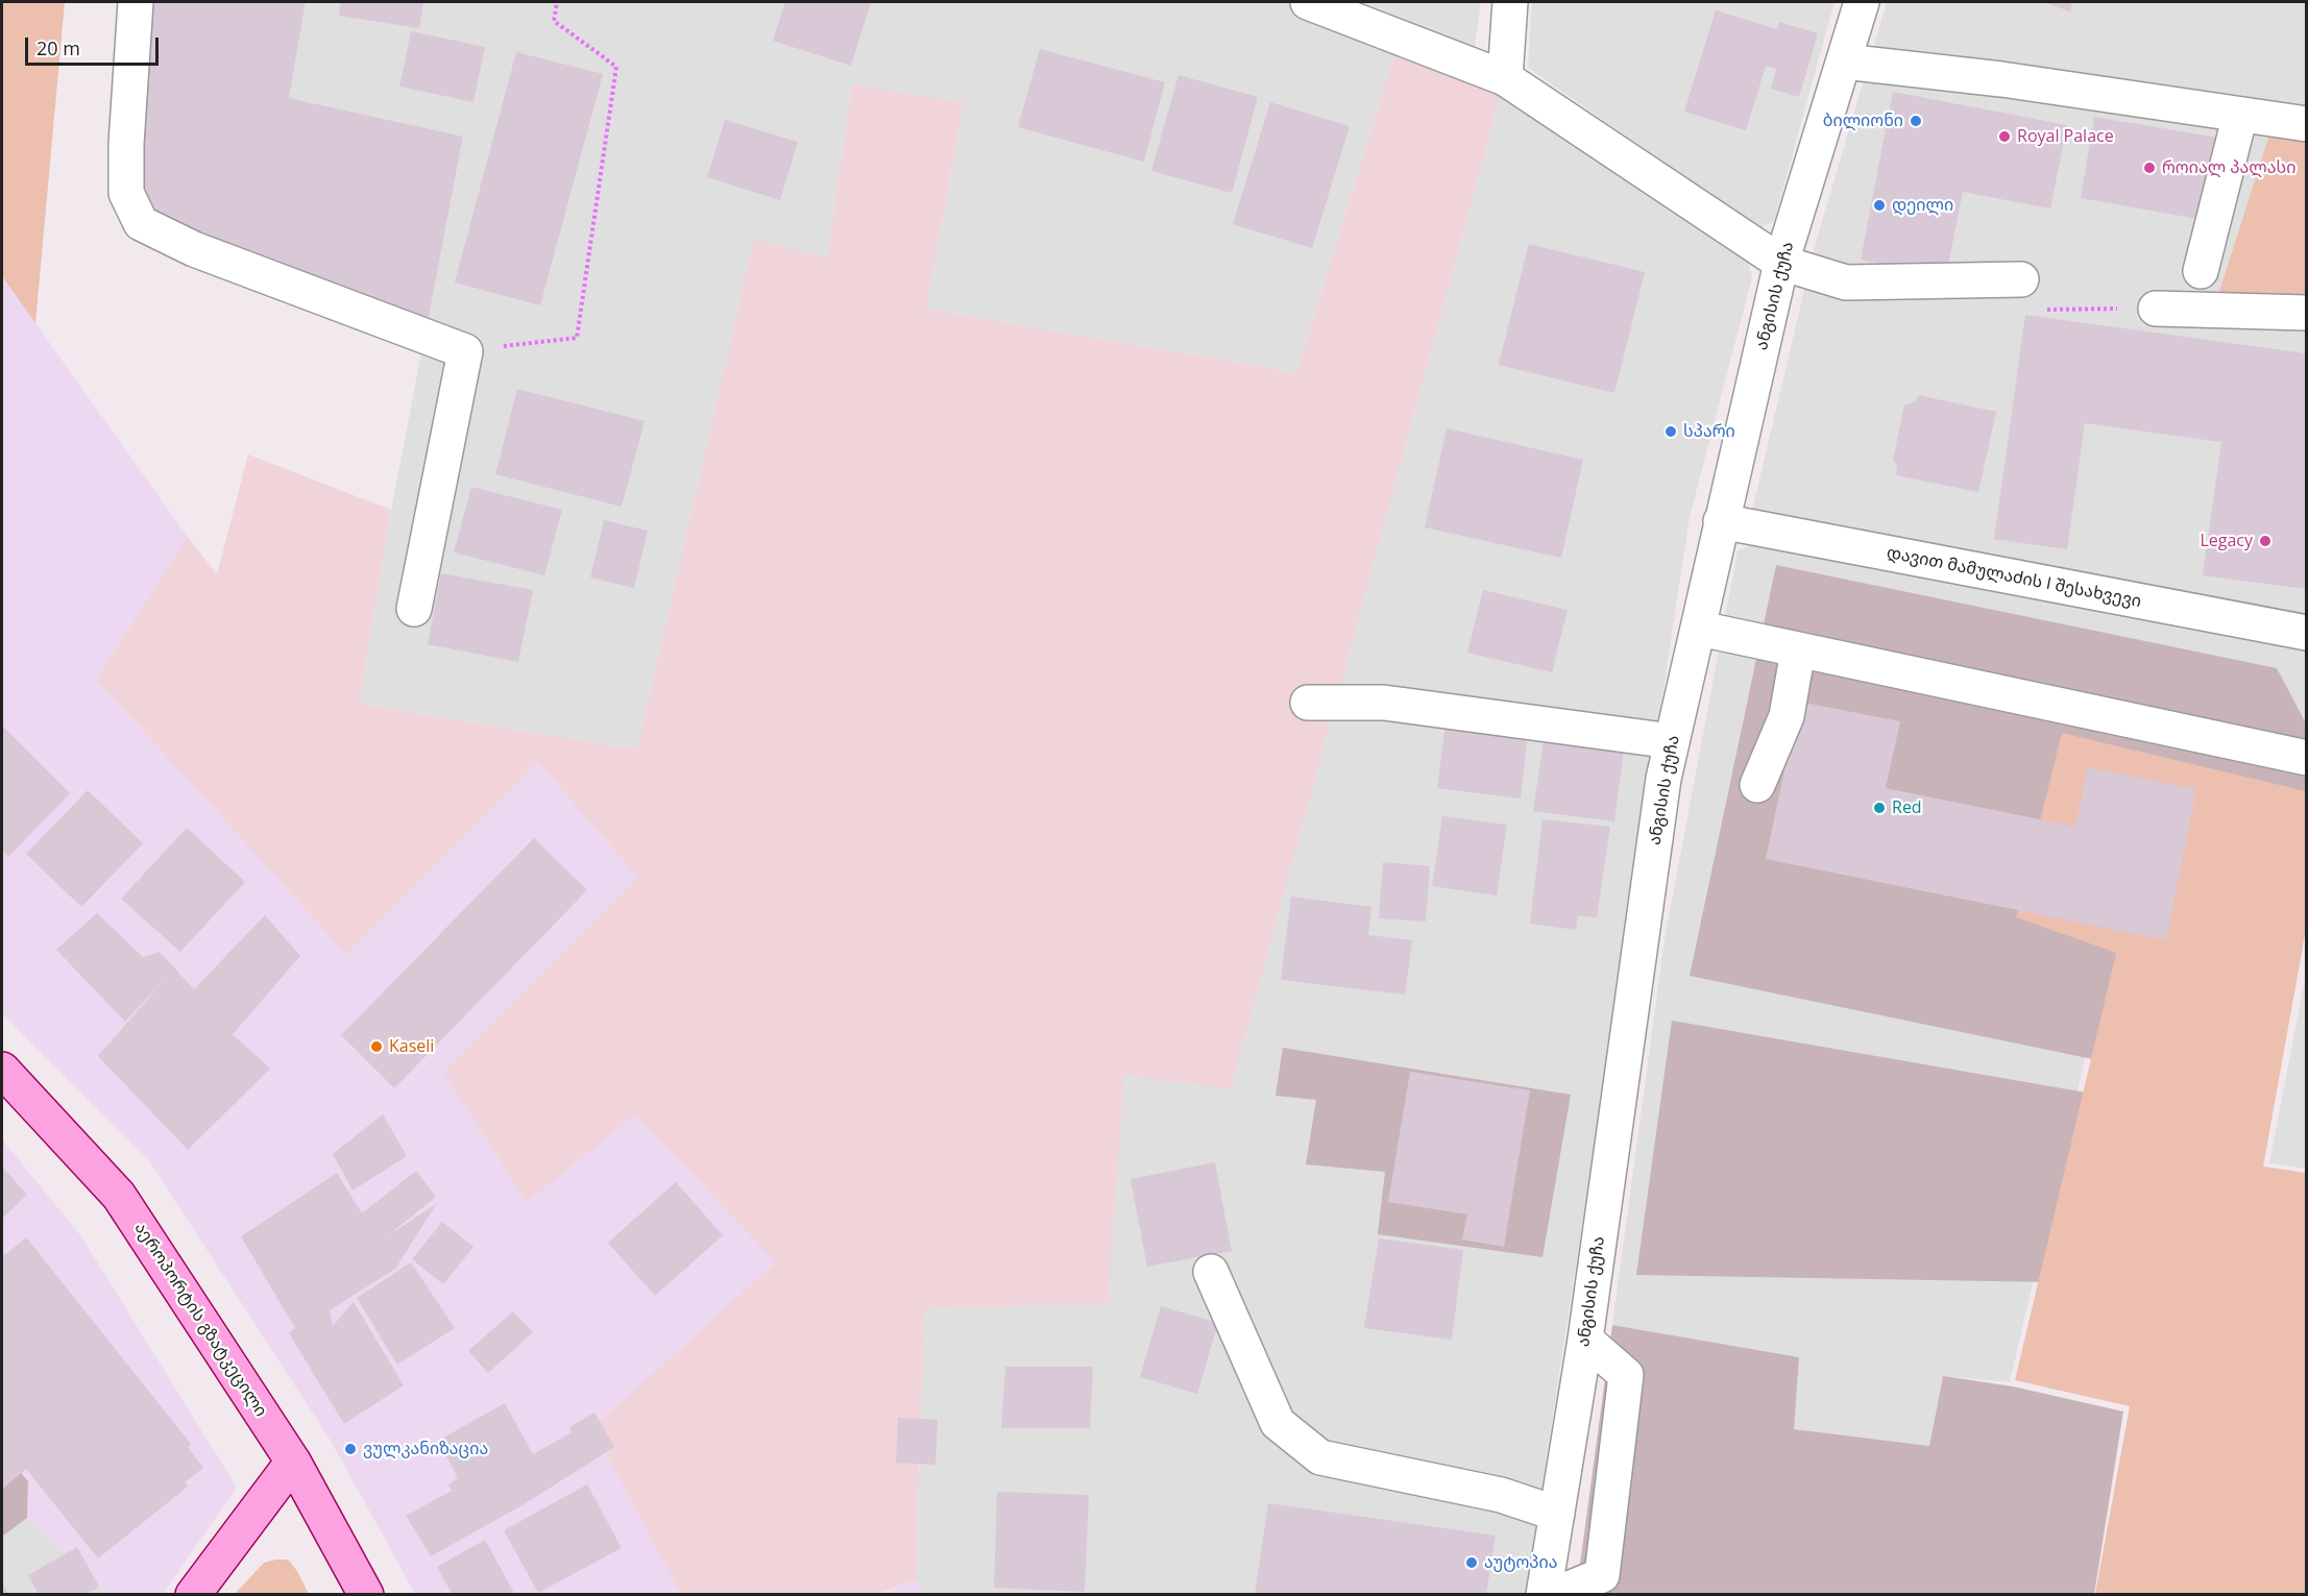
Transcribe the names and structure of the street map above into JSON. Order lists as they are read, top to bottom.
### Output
{
  "streets": {
    "main road": ["აეროპორტის გზატკეცილი"],
    "street": ["ანგისის ქუჩა", "დავით მამულაძის I შესახვევი"]
  },
  "crossings": [
    ["ანგისის ქუჩა", "დავით მამულაძის I შესახვევი"]
  ],
  "places": [
    "ბილიონი",
    "Royal Palace",
    "როიალ პალასი",
    "დეილი",
    "სპარი",
    "Legacy",
    "Red",
    "Kaseli",
    "ვულკანიზაცია",
    "აუტოპია"
  ],
  "scale_bar": "20 m"
}
